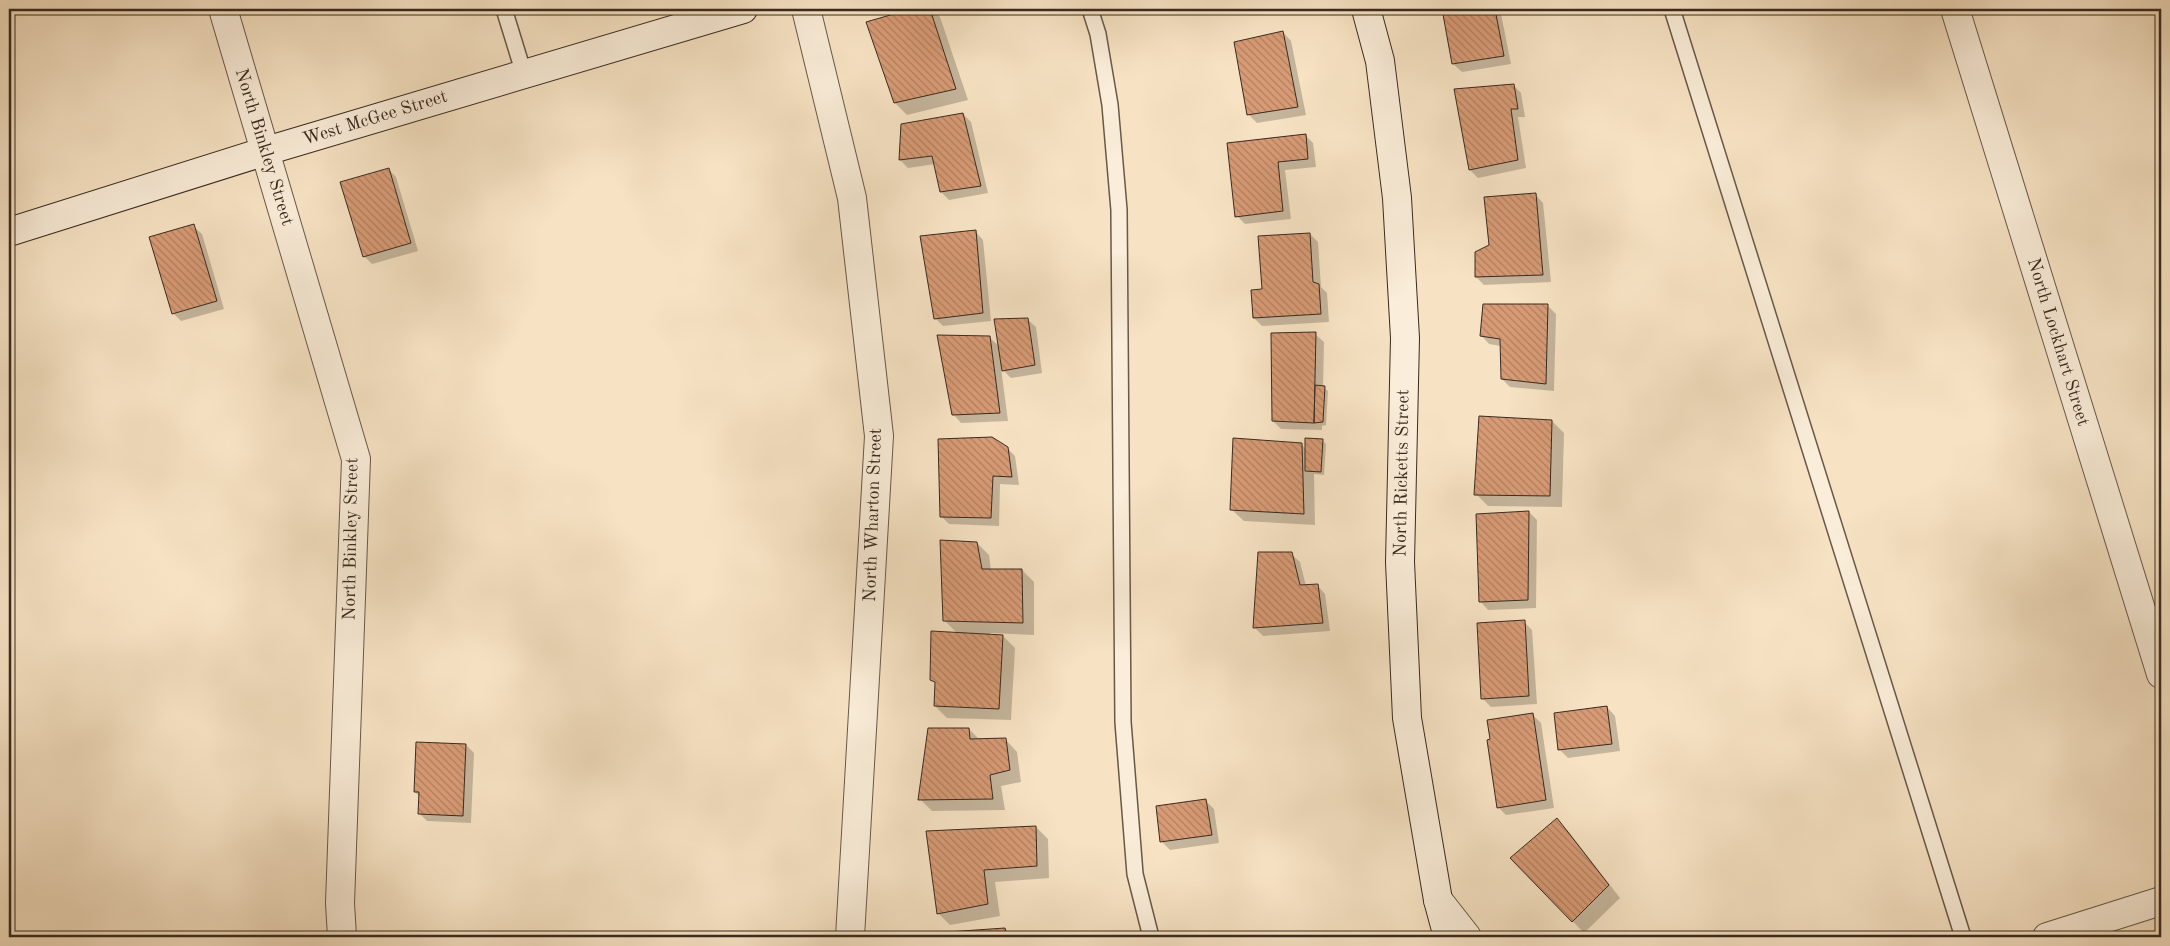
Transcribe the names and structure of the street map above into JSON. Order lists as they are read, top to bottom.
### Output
{
  "streets": {
    "street": [
      "West McGee Street",
      "North Binkley Street",
      "North Lockhart Street",
      "North Ricketts Street",
      "North Wharton Street"
    ]
  },
  "crossings": [
    ["West McGee Street", "North Binkley Street"]
  ]
}
